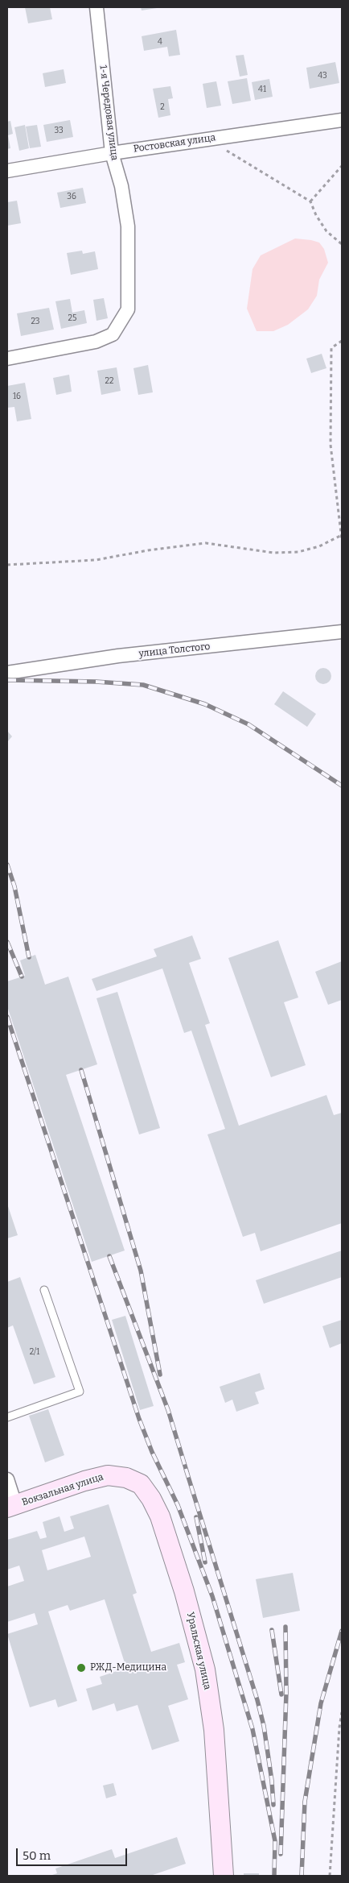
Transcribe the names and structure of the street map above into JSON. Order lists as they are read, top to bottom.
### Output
{
  "streets": {
    "street": [
      "1-я Чередовая улица",
      "Ростовская улица",
      "улица Толстого",
      "Вокзальная улица",
      "Уральская улица"
    ]
  },
  "crossings": [
    ["1-я Чередовая улица", "Ростовская улица"],
    ["Вокзальная улица", "Уральская улица"]
  ],
  "places": ["РЖД-Медицина"],
  "house_numbers": [
    "4",
    "43",
    "41",
    "2",
    "33",
    "36",
    "25",
    "23",
    "22",
    "16",
    "2/1"
  ],
  "scale_bar": "50 m"
}
